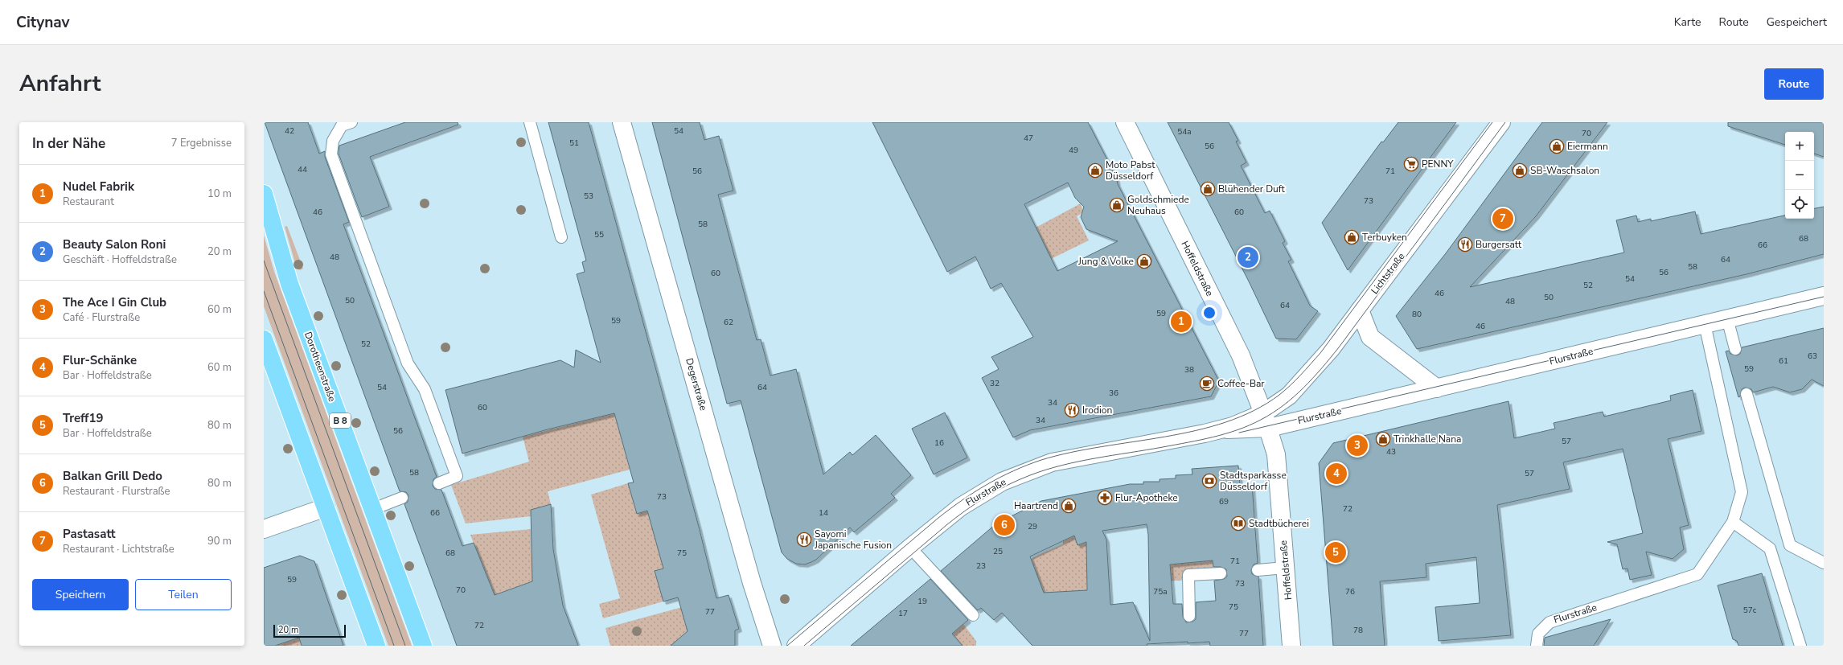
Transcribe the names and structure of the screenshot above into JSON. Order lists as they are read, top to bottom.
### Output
{
  "streets": {
    "main road": ["Dorotheenstraße", "B 8"],
    "street": [
      "Hoffeldstraße",
      "Lichtstraße",
      "Flurstraße",
      "Degerstraße"
    ]
  },
  "crossings": [
    ["Hoffeldstraße", "Lichtstraße"],
    ["Hoffeldstraße", "Flurstraße"],
    ["Lichtstraße", "Flurstraße"]
  ],
  "places": {
    "shop": [
      "Eiermann",
      "Moto Pabst Düsseldorf",
      "SB-Waschsalon",
      "Blühender Duft",
      "Goldschmiede Neuhaus",
      "Terbuyken",
      "Jung & Volke",
      "Trinkhalle Nana",
      "Haartrend"
    ],
    "supermarket": ["PENNY"],
    "restaurant": ["Burgersatt", "Irodion", "Sayomi Japanische Fusion"],
    "cafe": ["Coffee-Bar"],
    "bank": ["Stadtsparkasse Düsseldorf"],
    "pharmacy": ["Flur-Apotheke"],
    "library": ["Stadtbücherei"]
  },
  "house_numbers": [
    "42",
    "54",
    "54a",
    "70",
    "47",
    "51",
    "56",
    "49",
    "44",
    "56",
    "71",
    "53",
    "73",
    "46",
    "60",
    "58",
    "55",
    "68",
    "66",
    "48",
    "64",
    "58",
    "56",
    "60",
    "54",
    "52",
    "46",
    "50",
    "50",
    "48",
    "64",
    "59",
    "80",
    "59",
    "62",
    "46",
    "52",
    "63",
    "61",
    "59",
    "38",
    "32",
    "54",
    "64",
    "36",
    "34",
    "60",
    "34",
    "56",
    "57",
    "16",
    "43",
    "58",
    "57",
    "73",
    "69",
    "72",
    "66",
    "14",
    "29",
    "25",
    "68",
    "75",
    "71",
    "23",
    "59",
    "73",
    "70",
    "75a",
    "76",
    "19",
    "75",
    "57c",
    "77",
    "17",
    "72",
    "78",
    "77"
  ],
  "scale_bar": "20 m",
  "page": {
    "header": "Citynav",
    "nav": ["Karte", "Route", "Gespeichert"],
    "title": "Anfahrt",
    "buttons": [
      "Route",
      ["Speichern", "Teilen"]
    ],
    "heading": ["In der Nähe", "7 Ergebnisse"],
    "map_buttons": ["+", "−"],
    "list": [
      {
        "mark": "1",
        "name": "Nudel Fabrik",
        "note": "Restaurant",
        "value": "10 m"
      },
      {
        "mark": "2",
        "name": "Beauty Salon Roni",
        "note": "Geschäft · Hoffeldstraße",
        "value": "20 m"
      },
      {
        "mark": "3",
        "name": "The Ace I Gin Club",
        "note": "Café · Flurstraße",
        "value": "60 m"
      },
      {
        "mark": "4",
        "name": "Flur-Schänke",
        "note": "Bar · Hoffeldstraße",
        "value": "60 m"
      },
      {
        "mark": "5",
        "name": "Treff19",
        "note": "Bar · Hoffeldstraße",
        "value": "80 m"
      },
      {
        "mark": "6",
        "name": "Balkan Grill Dedo",
        "note": "Restaurant · Flurstraße",
        "value": "80 m"
      },
      {
        "mark": "7",
        "name": "Pastasatt",
        "note": "Restaurant · Lichtstraße",
        "value": "90 m"
      }
    ],
    "pins": [
      "7",
      "2",
      "1",
      "3",
      "4",
      "6",
      "5"
    ],
    "scale": "20 m"
  }
}
